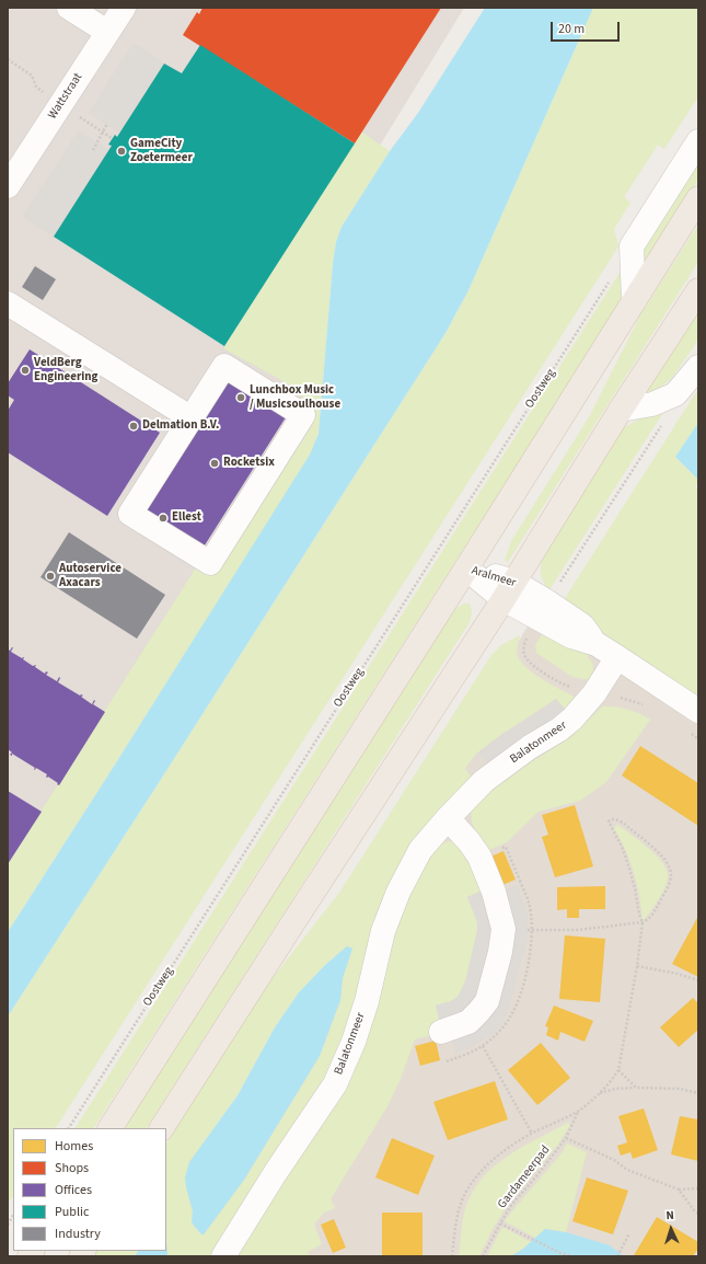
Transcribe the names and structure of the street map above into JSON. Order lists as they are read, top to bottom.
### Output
{
  "streets": {
    "street": ["Wattstraat", "Aralmeer", "Balatonmeer"],
    "path": ["Oostweg", "Gardameerpad"]
  },
  "crossings": [
    ["Aralmeer", "Balatonmeer"]
  ],
  "places": [
    "GameCity Zoetermeer",
    "VeldBerg Engineering",
    "Lunchbox Music / Musicsoulhouse",
    "Delmation B.V.",
    "Rocketsix",
    "Ellest",
    "Autoservice Axacars"
  ],
  "legend": [
    "Homes",
    "Shops",
    "Offices",
    "Public",
    "Industry"
  ],
  "scale_bar": "20 m",
  "north": "top"
}
